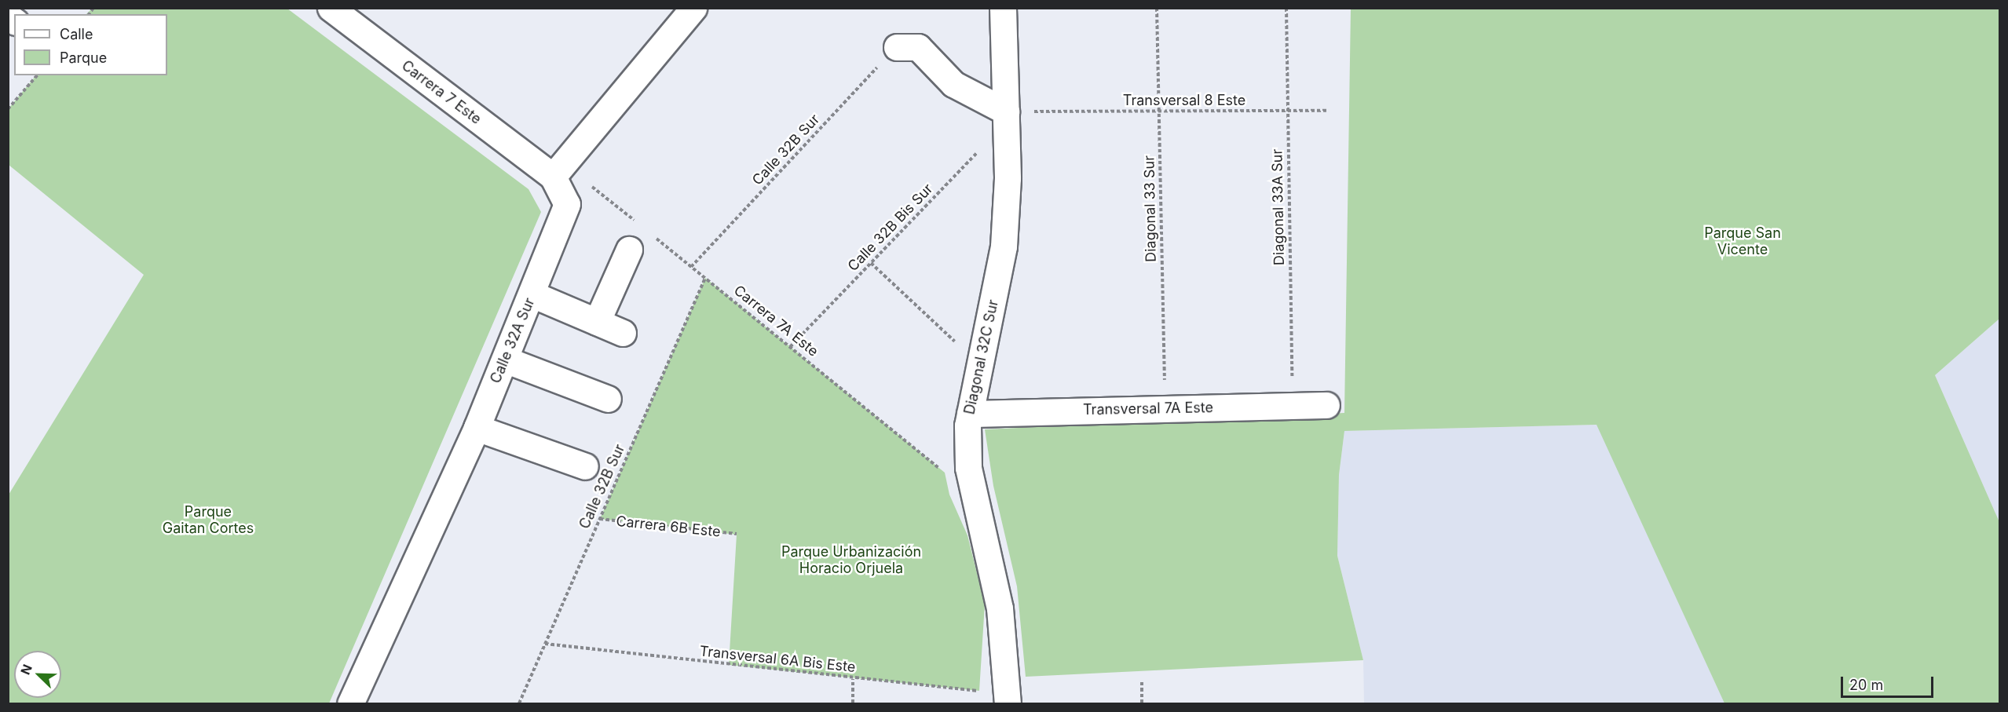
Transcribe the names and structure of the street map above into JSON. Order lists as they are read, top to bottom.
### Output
{
  "streets": {
    "street": [
      "Carrera 7 Este",
      "Calle 32A Sur",
      "Diagonal 32C Sur",
      "Transversal 7A Este"
    ],
    "path": [
      "Transversal 8 Este",
      "Calle 32B Sur",
      "Diagonal 33A Sur",
      "Diagonal 33 Sur",
      "Calle 32B Bis Sur",
      "Carrera 7A Este",
      "Carrera 6B Este",
      "Transversal 6A Bis Este"
    ]
  },
  "crossings": [
    ["Carrera 7 Este", "Calle 32A Sur"],
    ["Transversal 8 Este", "Diagonal 33A Sur"],
    ["Transversal 8 Este", "Diagonal 33 Sur"],
    ["Calle 32B Sur", "Carrera 7A Este"],
    ["Calle 32B Sur", "Carrera 6B Este"],
    ["Calle 32B Sur", "Transversal 6A Bis Este"],
    ["Diagonal 33A Sur", "Transversal 7A Este"],
    ["Diagonal 33 Sur", "Transversal 7A Este"],
    ["Calle 32B Bis Sur", "Carrera 7A Este"],
    ["Calle 32B Bis Sur", "Diagonal 32C Sur"],
    ["Carrera 7A Este", "Diagonal 32C Sur"],
    ["Diagonal 32C Sur", "Transversal 7A Este"],
    ["Diagonal 32C Sur", "Transversal 6A Bis Este"]
  ],
  "parks": ["Parque San Vicente", "Parque Gaitan Cortes", "Parque Urbanización Horacio Orjuela"],
  "legend": ["Calle", "Parque"],
  "scale_bar": "20 m",
  "north": "top left"
}
